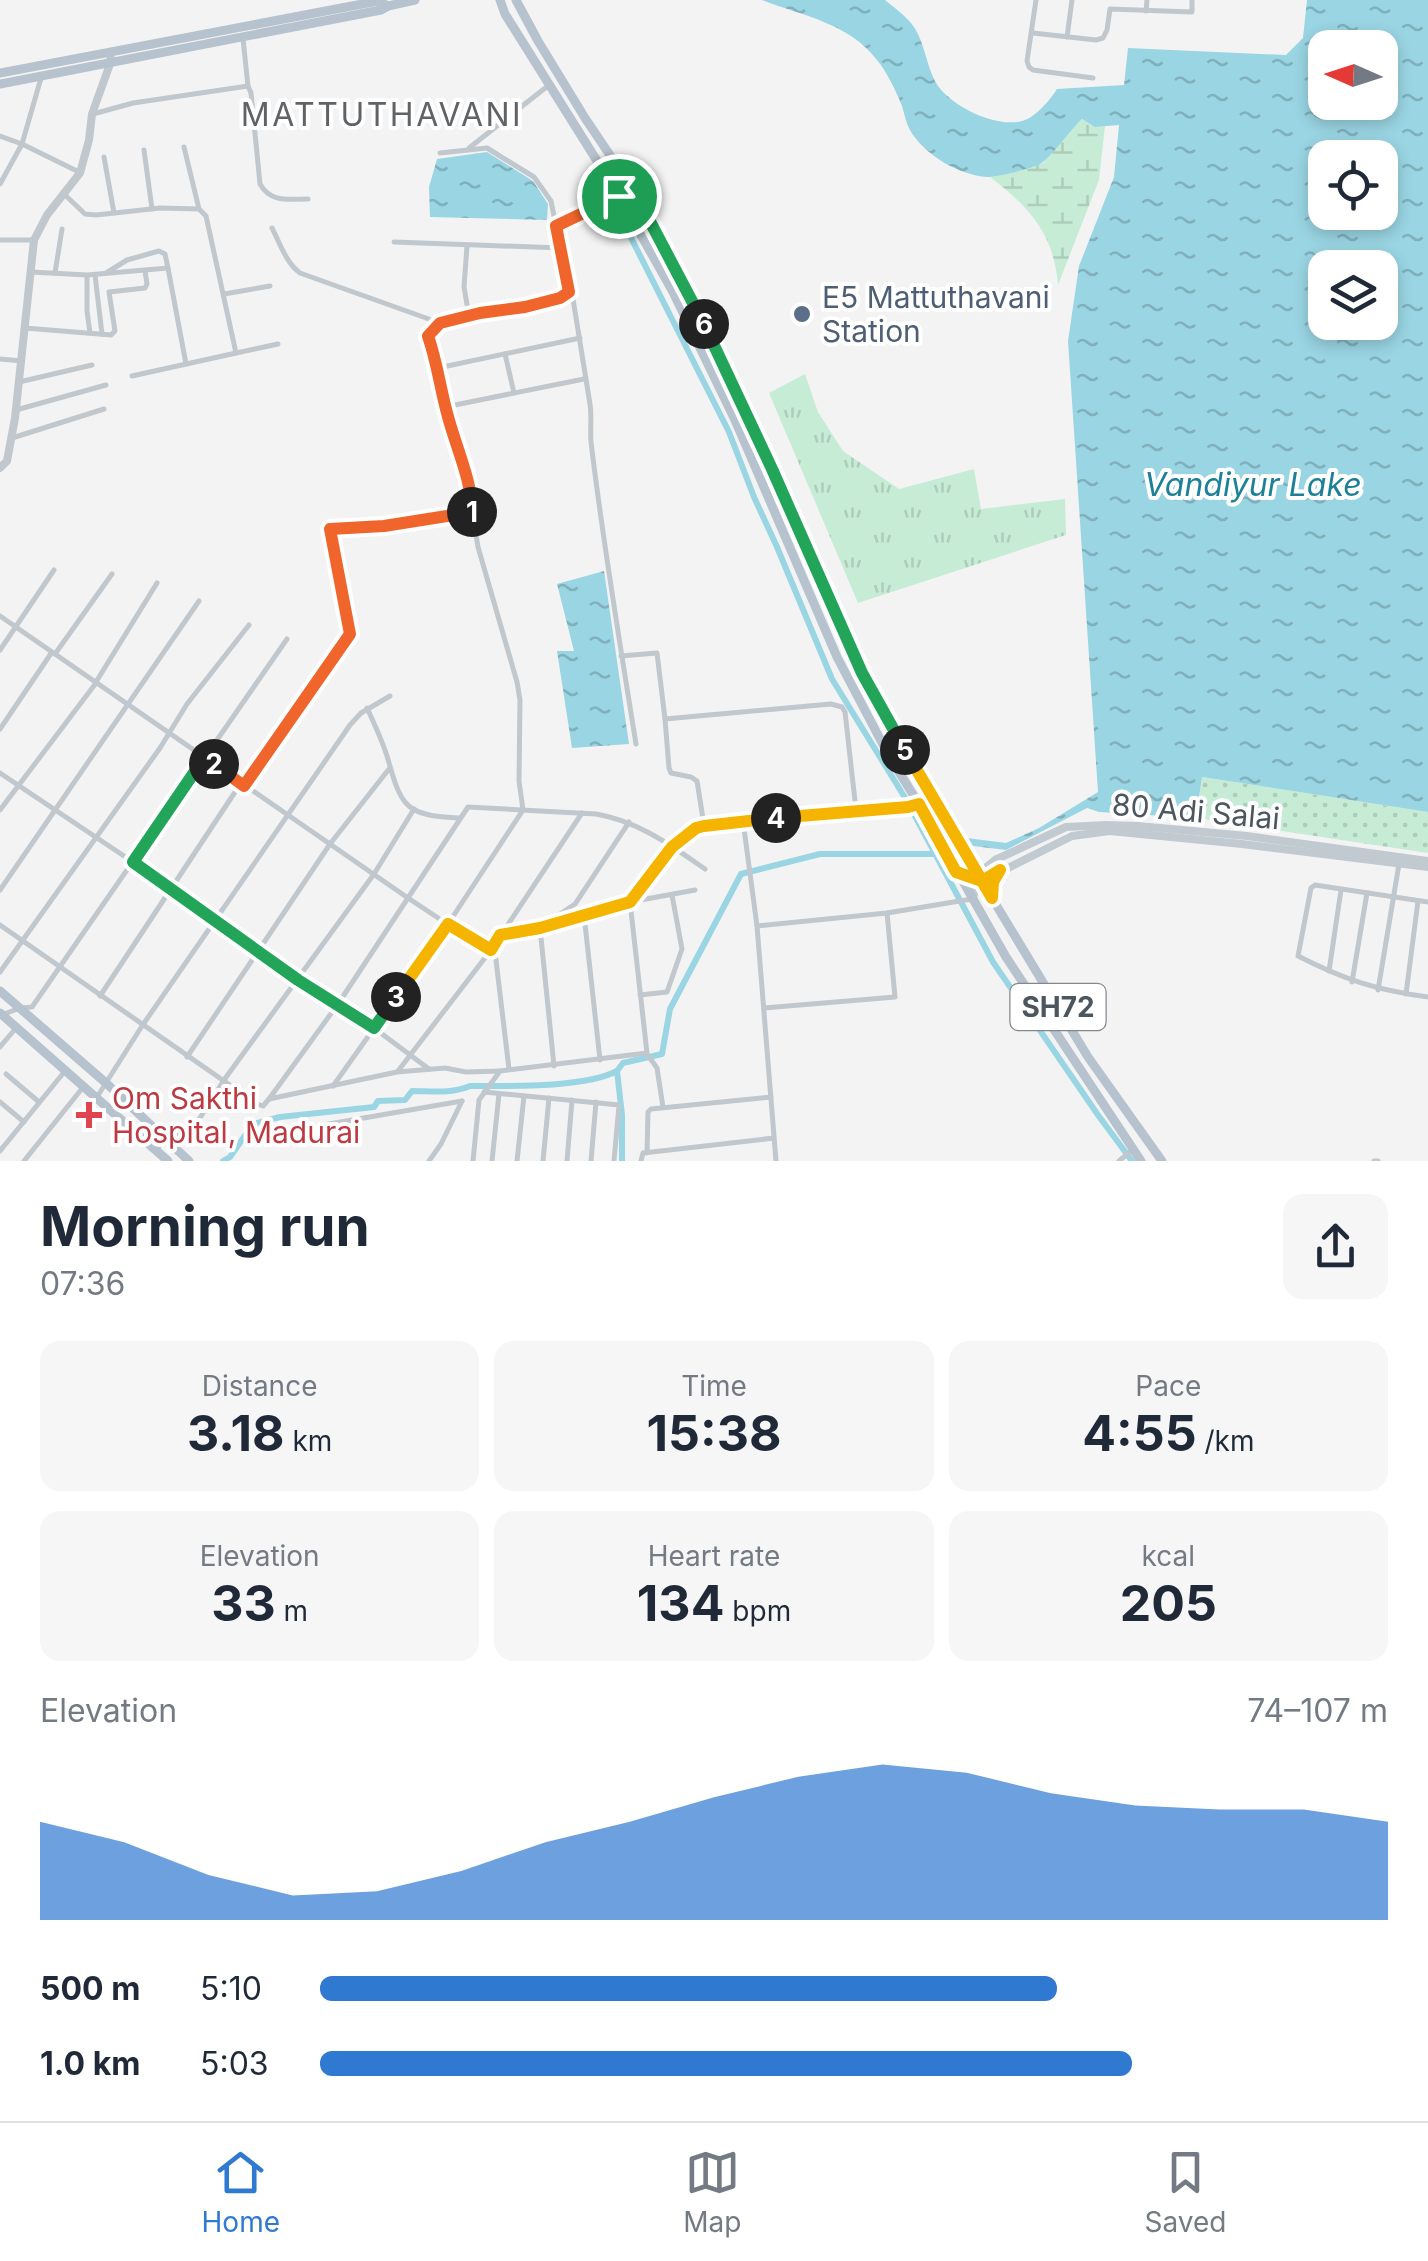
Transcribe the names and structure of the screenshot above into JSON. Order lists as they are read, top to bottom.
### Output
{
  "streets": {
    "main road": ["80 Adi Salai", "SH72"]
  },
  "crossings": [
    ["80 Adi Salai", "SH72"]
  ],
  "districts": ["MATTUTHAVANI"],
  "water": ["Vandiyur Lake"],
  "places": {
    "other": ["E5 Mattuthavani Station"],
    "health": ["Om Sakthi Hospital, Madurai"]
  },
  "north": "left",
  "page": {
    "pins": [
      "6",
      "1",
      "5",
      "2",
      "4",
      "3"
    ],
    "heading": ["Morning run", "07:36"],
    "stats": [
      ["Distance", "3.18 km"],
      ["Time", "15:38"],
      ["Pace", "4:55 /km"],
      ["Elevation", "33 m"],
      ["Heart rate", "134 bpm"],
      ["kcal", "205"]
    ],
    "chart": ["Elevation", "74–107 m"],
    "list": [
      {
        "name": "500 m",
        "note": "5:10"
      },
      {
        "name": "1.0 km",
        "note": "5:03"
      }
    ],
    "tabs": ["Home", "Map", "Saved"]
  }
}
